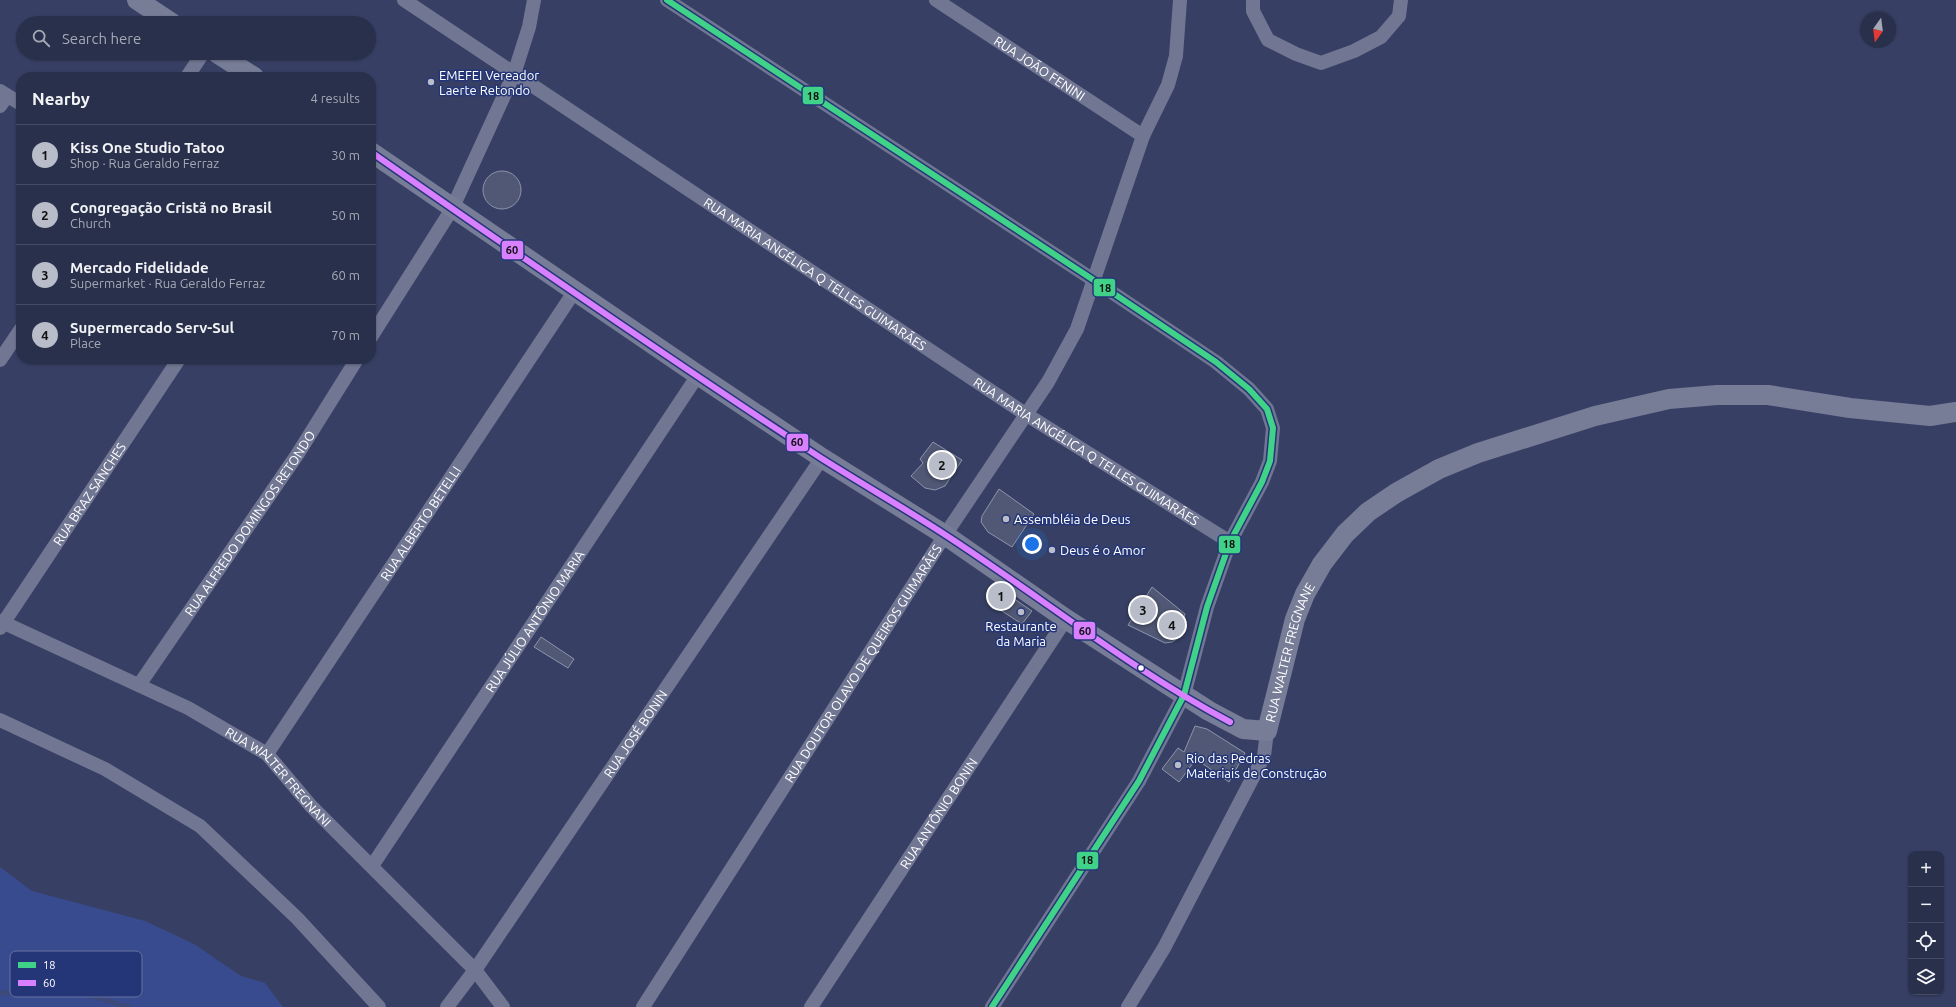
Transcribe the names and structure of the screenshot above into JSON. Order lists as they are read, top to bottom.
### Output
{
  "streets": {
    "street": [
      "RUA JOÃO FENINI",
      "RUA MARIA ANGÉLICA Q TELLES GUIMARÃES",
      "RUA BRAZ SANCHES",
      "RUA ALFREDO DOMINGOS RETONDO",
      "RUA ALBERTO BETELLI",
      "RUA JÚLIO ANTÔNIO MARIA",
      "RUA WALTER FREGNANE",
      "RUA DOUTOR OLAVO DE QUEIROS GUIMARÃES",
      "RUA JOSÉ BONIN",
      "RUA WALTER FREGNANI",
      "RUA ANTÔNIO BONIN"
    ]
  },
  "crossings": [
    ["RUA JOÃO FENINI", "RUA DOUTOR OLAVO DE QUEIROS GUIMARÃES"],
    ["RUA MARIA ANGÉLICA Q TELLES GUIMARÃES", "RUA DOUTOR OLAVO DE QUEIROS GUIMARÃES"],
    ["RUA BRAZ SANCHES", "RUA WALTER FREGNANI"],
    ["RUA ALFREDO DOMINGOS RETONDO", "RUA WALTER FREGNANI"],
    ["RUA ALBERTO BETELLI", "RUA WALTER FREGNANI"],
    ["RUA JÚLIO ANTÔNIO MARIA", "RUA WALTER FREGNANI"],
    ["RUA JOSÉ BONIN", "RUA WALTER FREGNANI"]
  ],
  "places": [
    "EMEFEI Vereador Laerte Retondo",
    "Assembléia de Deus",
    "Deus é o Amor",
    "Restaurante da Maria",
    "Rio das Pedras Materiais de Construção"
  ],
  "lines": ["transit line 18", "transit line 60"],
  "legend": ["18", "60"],
  "north": "bottom",
  "page": {
    "search": "Search here",
    "heading": ["Nearby", "4 results"],
    "list": [
      {
        "mark": "1",
        "name": "Kiss One Studio Tatoo",
        "note": "Shop · Rua Geraldo Ferraz",
        "value": "30 m"
      },
      {
        "mark": "2",
        "name": "Congregação Cristã no Brasil",
        "note": "Church",
        "value": "50 m"
      },
      {
        "mark": "3",
        "name": "Mercado Fidelidade",
        "note": "Supermarket · Rua Geraldo Ferraz",
        "value": "60 m"
      },
      {
        "mark": "4",
        "name": "Supermercado Serv-Sul",
        "note": "Place",
        "value": "70 m"
      }
    ],
    "pins": [
      "2",
      "1",
      "3",
      "4"
    ],
    "map_buttons": ["+", "−"]
  }
}
